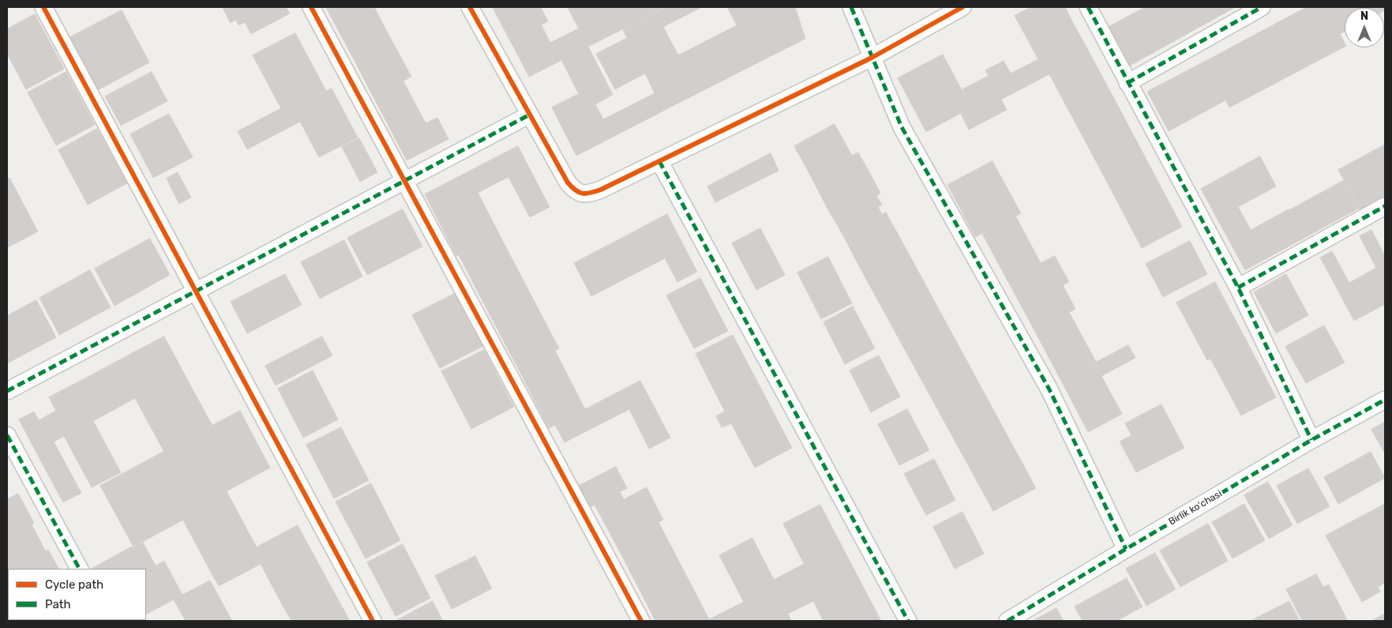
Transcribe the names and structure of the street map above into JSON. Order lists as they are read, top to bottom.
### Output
{
  "streets": {
    "street": ["Birlik koʻchasi"]
  },
  "legend": ["Cycle path", "Path"],
  "north": "top"
}
